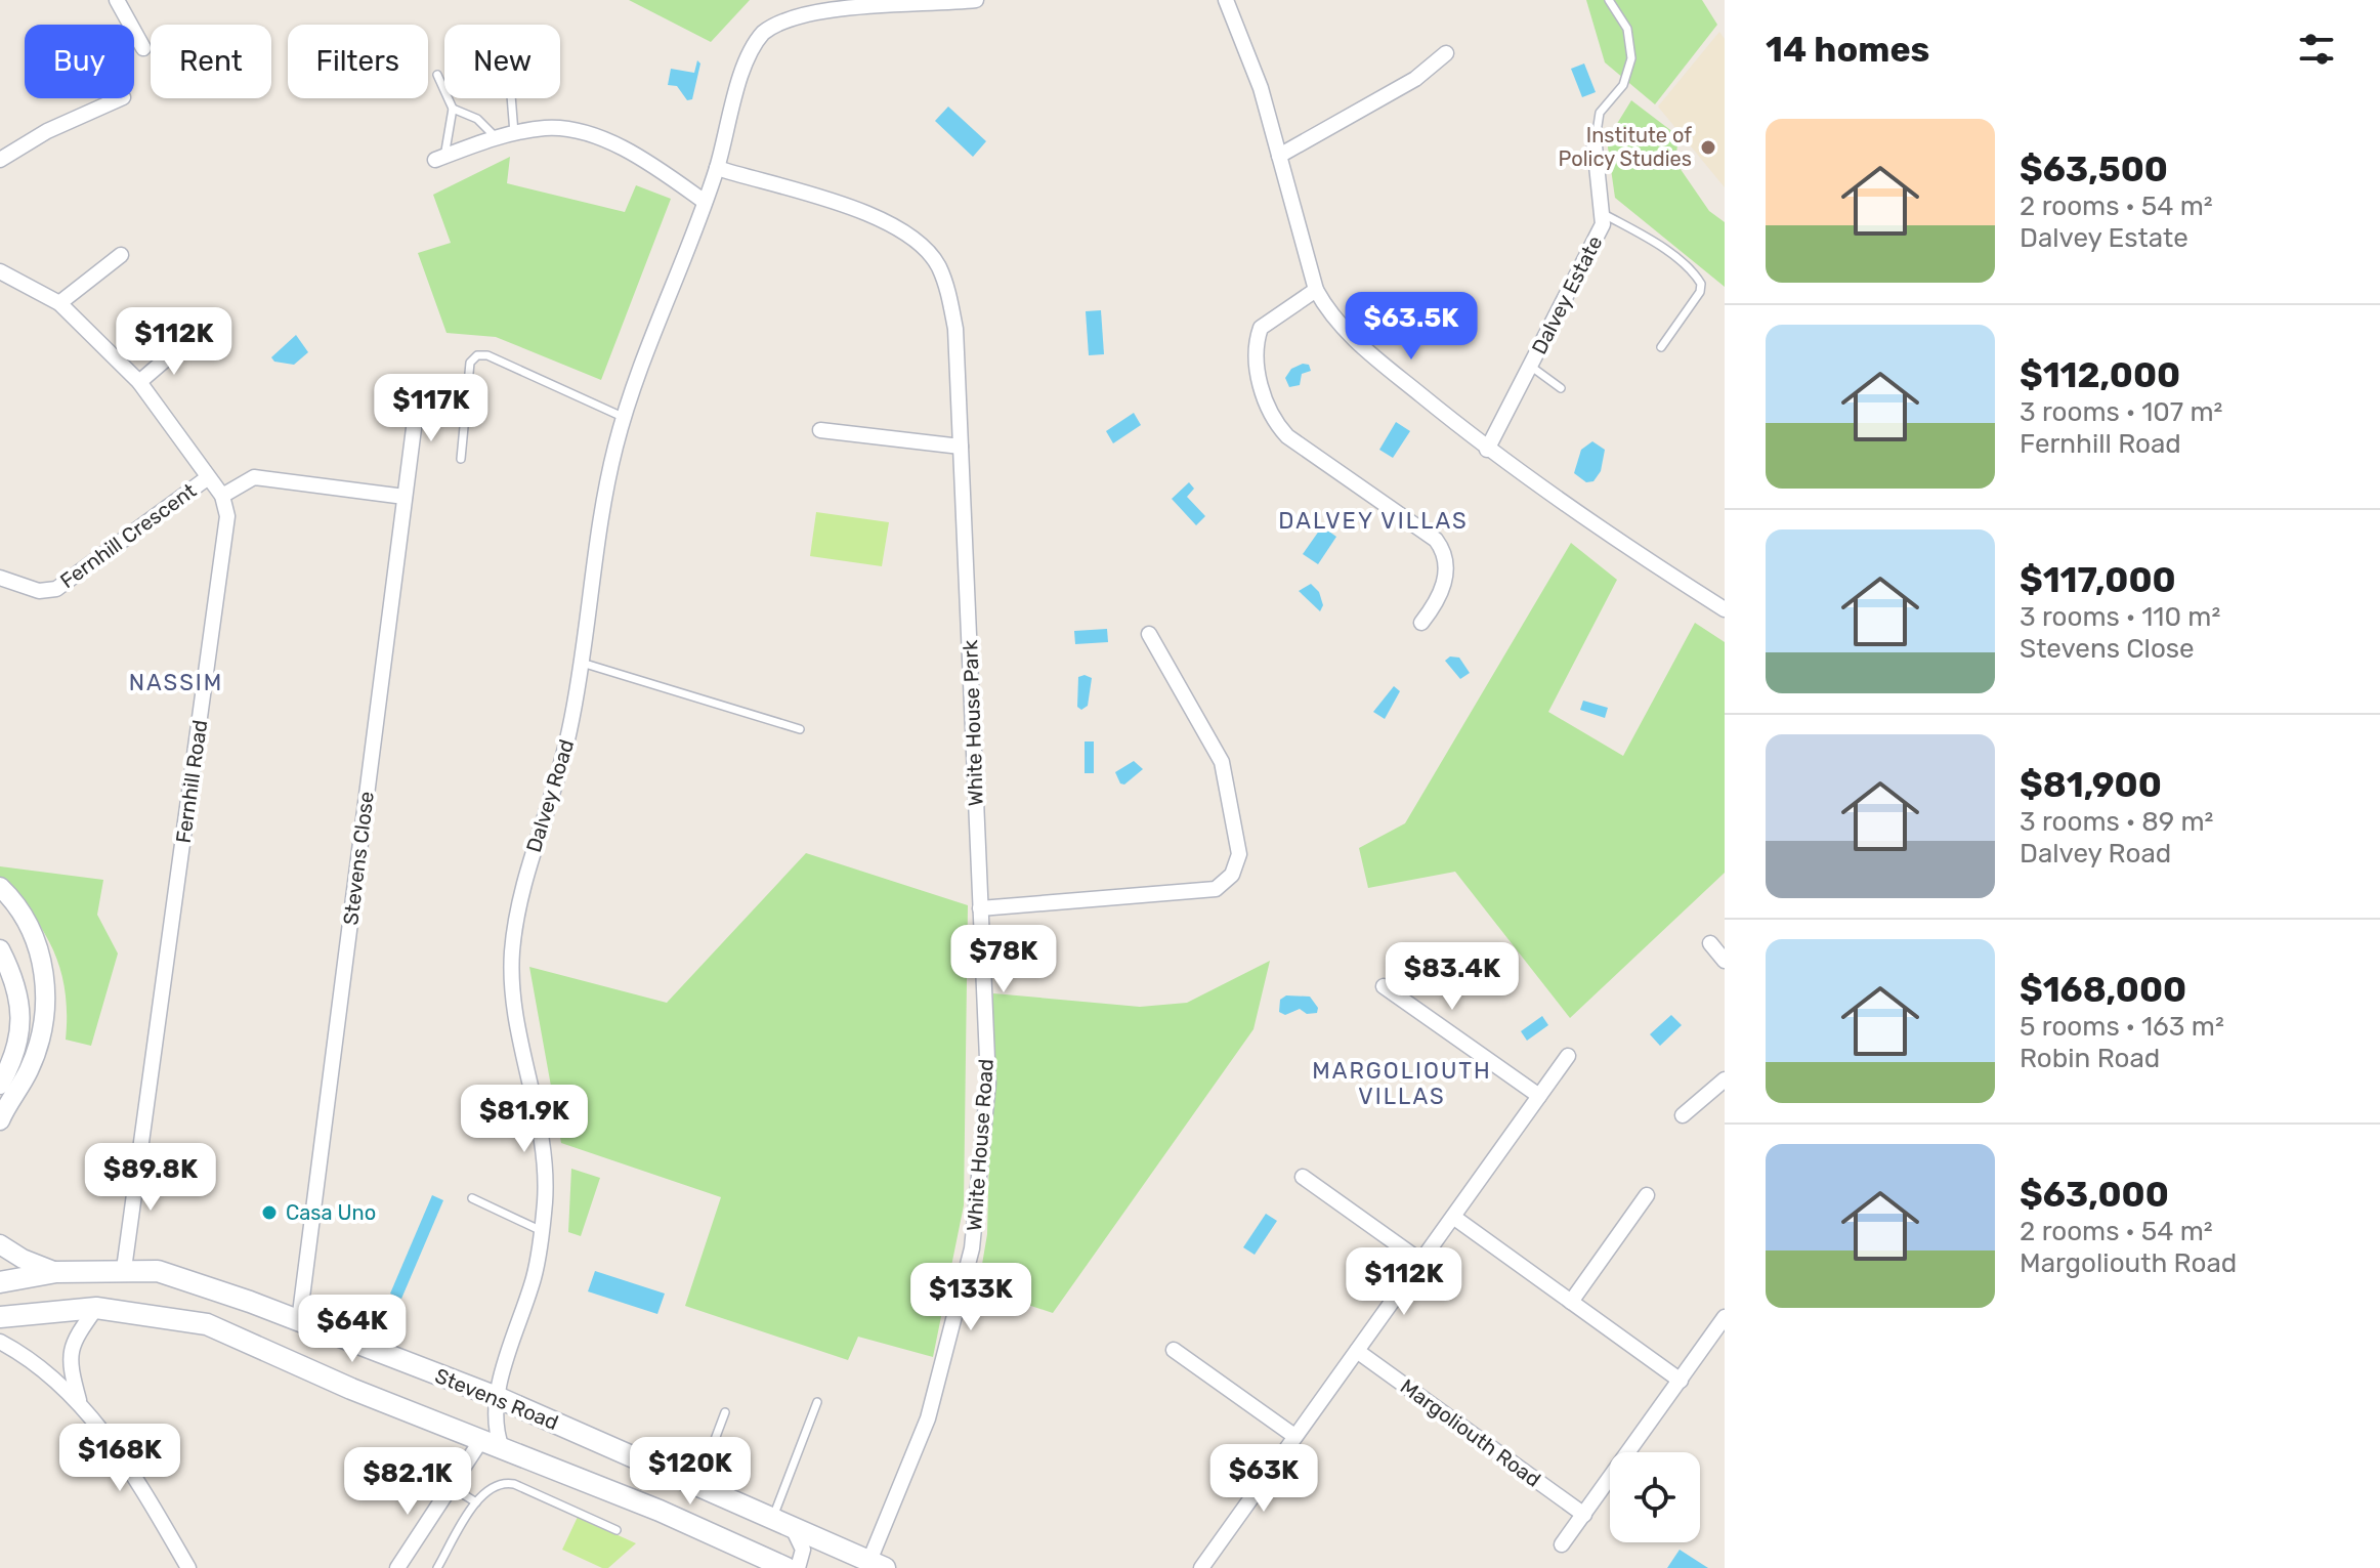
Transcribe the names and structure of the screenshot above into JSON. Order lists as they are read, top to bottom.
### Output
{
  "streets": {
    "main road": ["Stevens Road"],
    "street": [
      "Dalvey Estate",
      "Fernhill Crescent",
      "White House Park",
      "Fernhill Road",
      "Dalvey Road",
      "Stevens Close",
      "White House Road",
      "Margoliouth Road"
    ]
  },
  "crossings": [
    ["White House Park", "Dalvey Road"],
    ["White House Park", "White House Road"],
    ["Fernhill Road", "Stevens Road"],
    ["Dalvey Road", "Stevens Road"],
    ["Stevens Close", "Stevens Road"],
    ["White House Road", "Stevens Road"]
  ],
  "districts": ["DALVEY VILLAS", "NASSIM", "MARGOLIOUTH VILLAS"],
  "places": ["Institute of Policy Studies", "Casa Uno"],
  "page": {
    "heading": "14 homes",
    "chip": [
      "Buy",
      "Rent",
      "Filters",
      "New"
    ],
    "list": [
      {
        "name": "$63,500",
        "note": "2 rooms · 54 m² · Dalvey Estate"
      },
      {
        "name": "$112,000",
        "note": "3 rooms · 107 m² · Fernhill Road"
      },
      {
        "name": "$117,000",
        "note": "3 rooms · 110 m² · Stevens Close"
      },
      {
        "name": "$81,900",
        "note": "3 rooms · 89 m² · Dalvey Road"
      },
      {
        "name": "$168,000",
        "note": "5 rooms · 163 m² · Robin Road"
      },
      {
        "name": "$63,000",
        "note": "2 rooms · 54 m² · Margoliouth Road"
      }
    ],
    "price": [
      "$63.5K",
      "$112K",
      "$117K",
      "$78K",
      "$83.4K",
      "$81.9K",
      "$89.8K",
      "$112K",
      "$133K",
      "$64K",
      "$168K",
      "$120K",
      "$63K",
      "$82.1K"
    ]
  }
}
